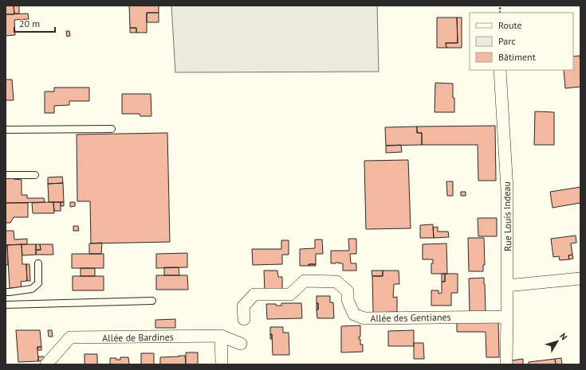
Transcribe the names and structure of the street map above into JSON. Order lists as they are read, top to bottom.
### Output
{
  "streets": {
    "street": ["Rue Louis Indeau", "Allée des Gentianes", "Allée de Bardines"]
  },
  "crossings": [
    ["Rue Louis Indeau", "Allée des Gentianes"]
  ],
  "legend": ["Route", "Parc", "Bâtiment"],
  "scale_bar": "20 m",
  "north": "top right"
}
